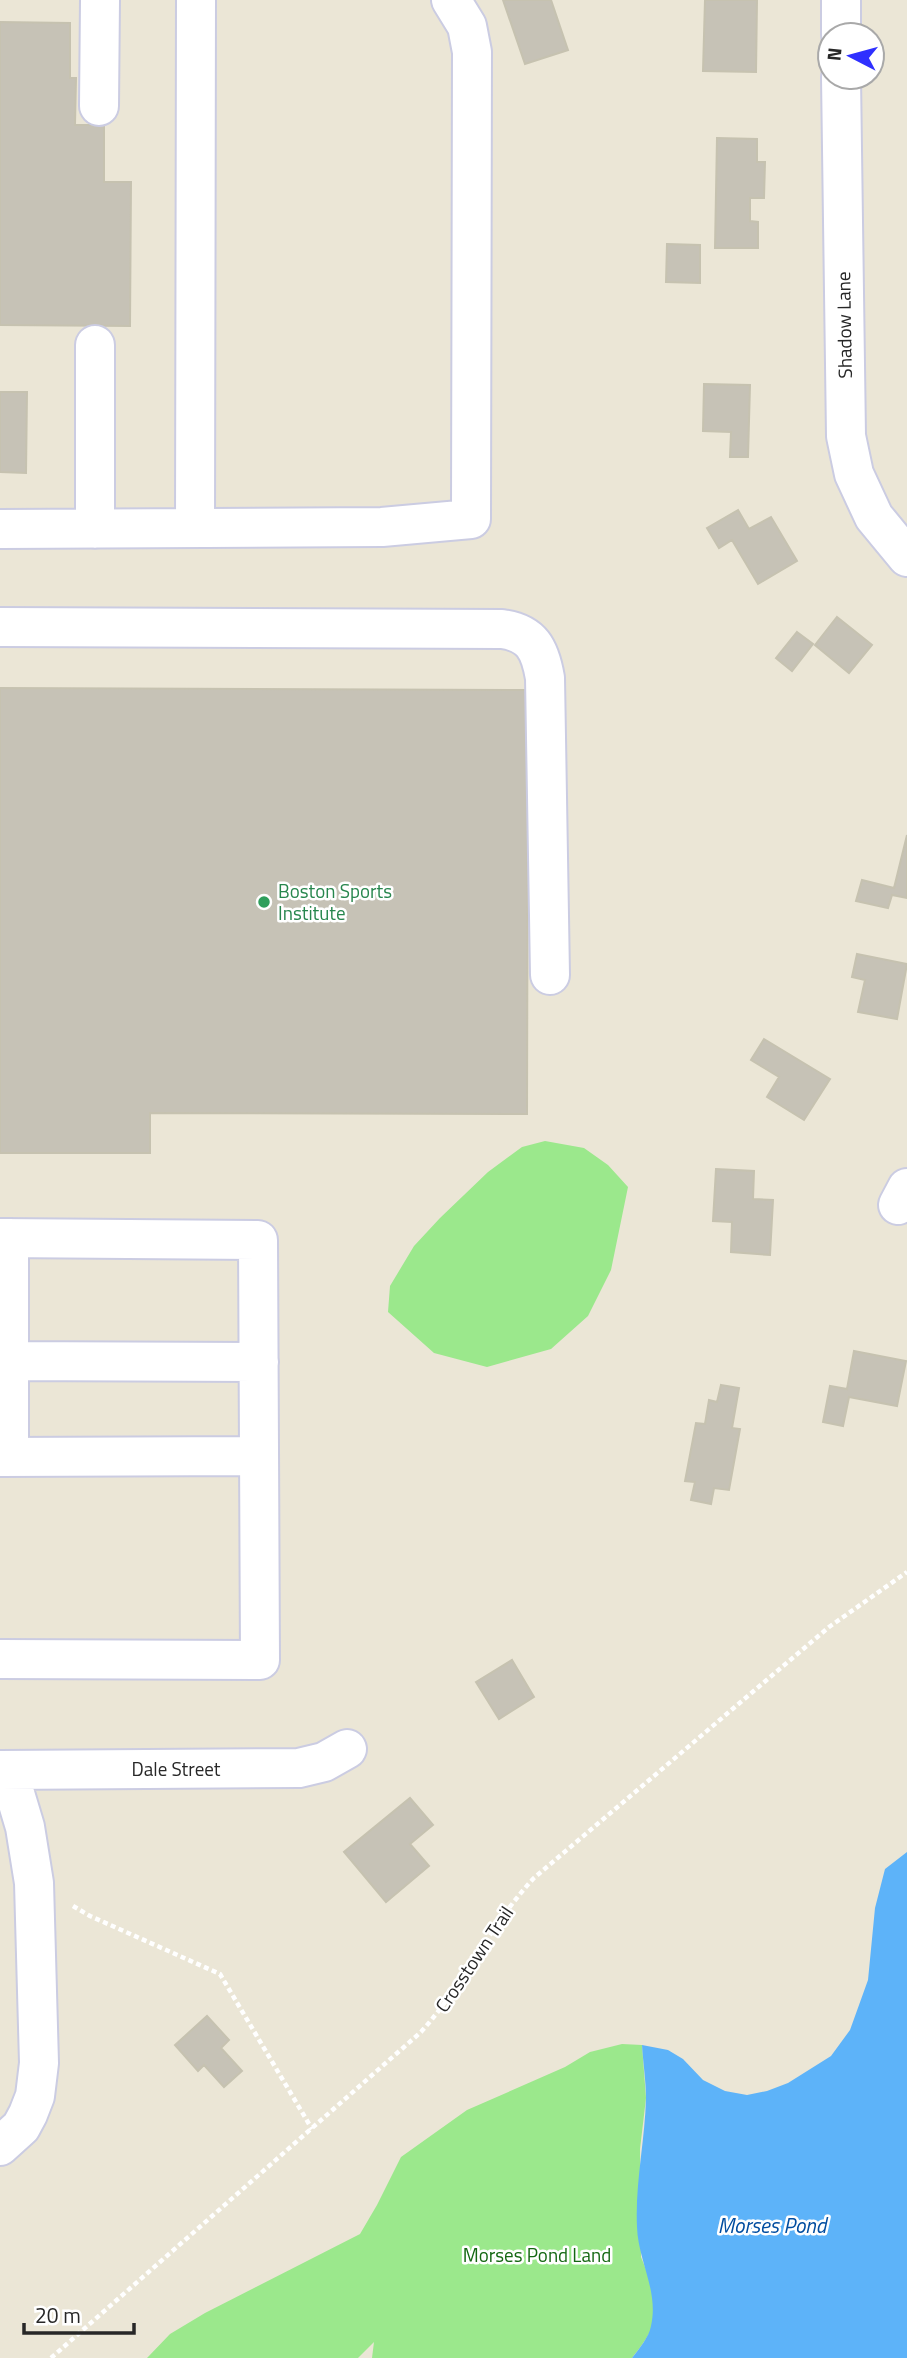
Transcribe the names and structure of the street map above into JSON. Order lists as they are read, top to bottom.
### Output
{
  "streets": {
    "street": ["Shadow Lane", "Dale Street"],
    "path": ["Crosstown Trail"]
  },
  "water": ["Morses Pond"],
  "parks": ["Morses Pond Land"],
  "places": ["Boston Sports Institute"],
  "scale_bar": "20 m",
  "north": "left"
}
